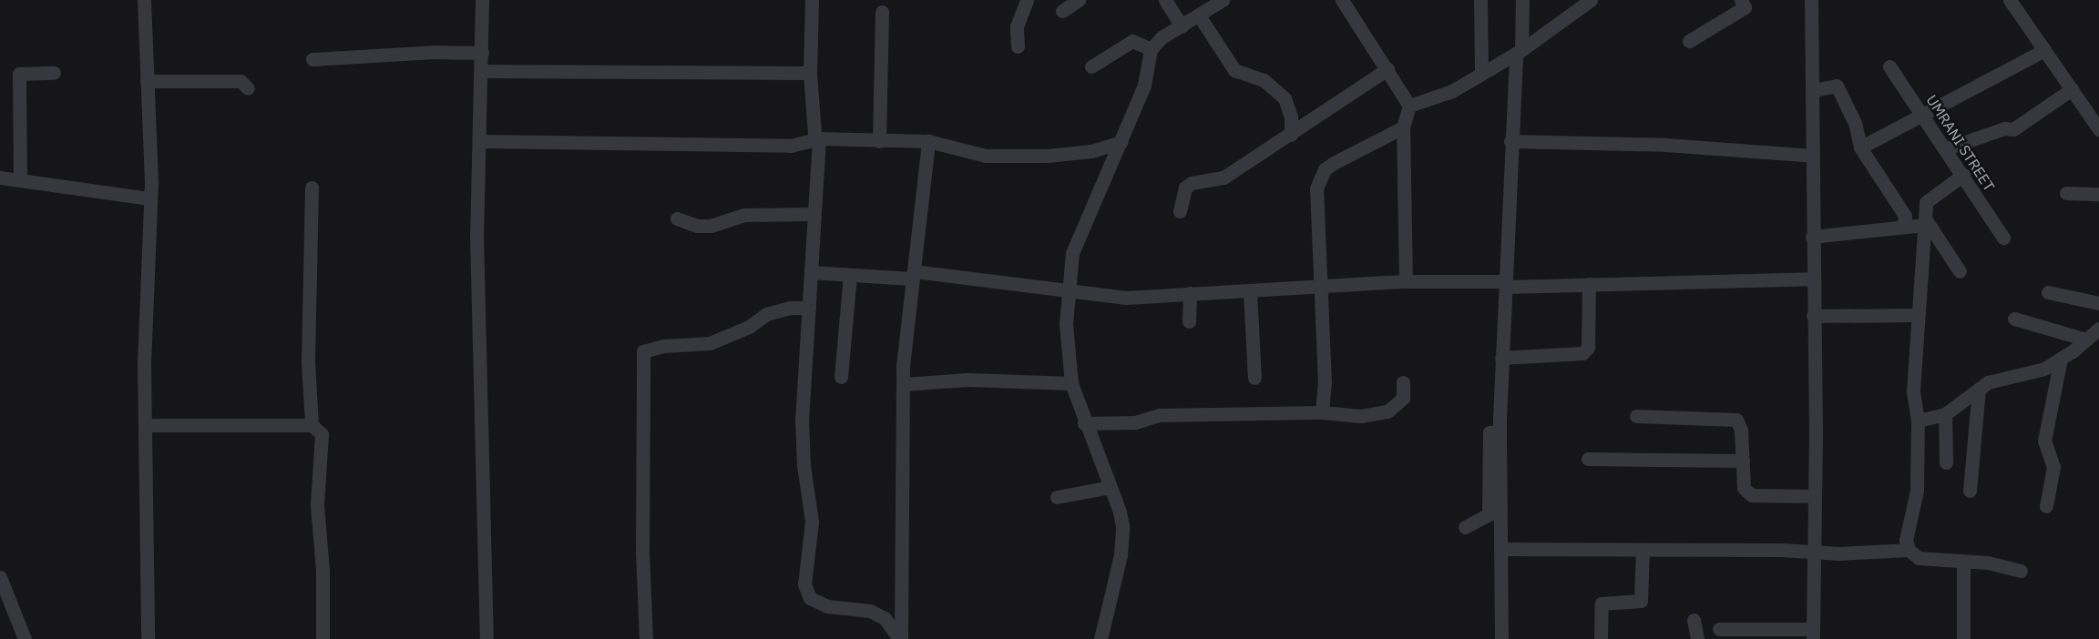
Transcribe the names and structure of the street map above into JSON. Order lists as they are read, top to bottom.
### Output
{
  "streets": {
    "street": ["UMRANI STREET"]
  }
}
